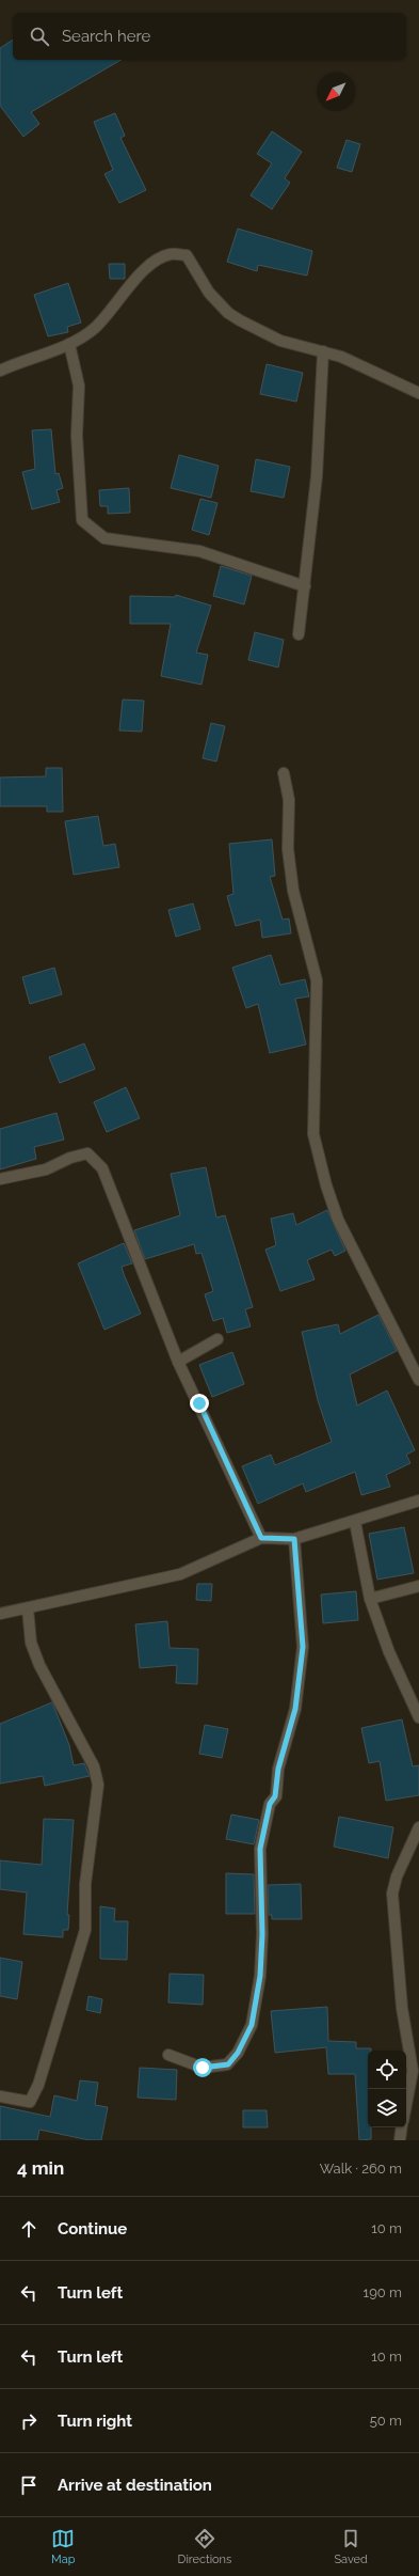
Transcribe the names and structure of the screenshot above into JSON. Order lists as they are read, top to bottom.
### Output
{
  "north": "bottom left",
  "page": {
    "search": "Search here",
    "heading": ["4 min", "Walk · 260 m"],
    "list": [
      ["Continue", "10 m"],
      ["Turn left", "190 m"],
      ["Turn left", "10 m"],
      ["Turn right", "50 m"],
      "Arrive at destination"
    ],
    "nav": ["Map", "Directions", "Saved"]
  }
}
